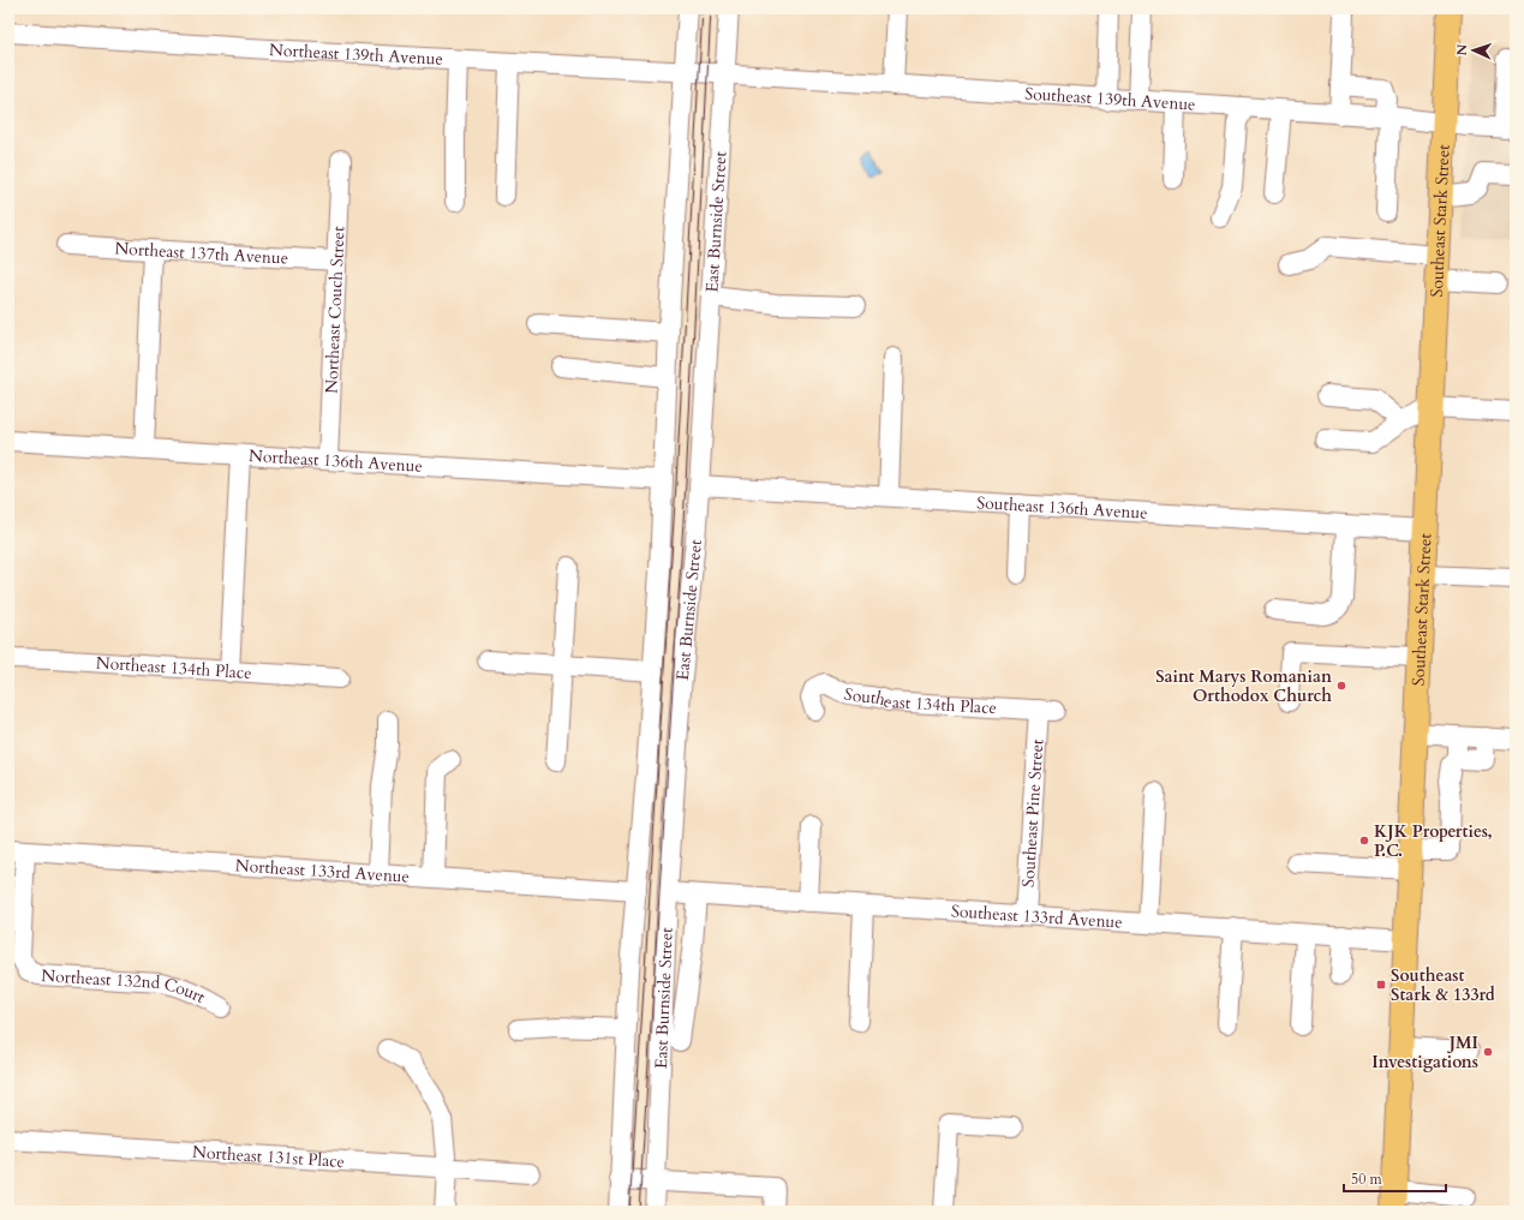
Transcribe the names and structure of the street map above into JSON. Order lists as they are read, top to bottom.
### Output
{
  "streets": {
    "main road": ["Southeast Stark Street"],
    "street": [
      "Northeast 139th Avenue",
      "Southeast 139th Avenue",
      "East Burnside Street",
      "Northeast 137th Avenue",
      "Northeast Couch Street",
      "Northeast 136th Avenue",
      "Southeast 136th Avenue",
      "Northeast 134th Place",
      "Southeast 134th Place",
      "Southeast Pine Street",
      "Northeast 133rd Avenue",
      "Southeast 133rd Avenue",
      "Northeast 132nd Court",
      "Northeast 131st Place"
    ]
  },
  "crossings": [
    ["Northeast 139th Avenue", "Southeast 139th Avenue"],
    ["Northeast 139th Avenue", "East Burnside Street"],
    ["Southeast 139th Avenue", "Southeast Stark Street"],
    ["Southeast 139th Avenue", "East Burnside Street"],
    ["Southeast Stark Street", "Southeast 136th Avenue"],
    ["Southeast Stark Street", "Southeast 133rd Avenue"],
    ["East Burnside Street", "Northeast 136th Avenue"],
    ["East Burnside Street", "Southeast 136th Avenue"],
    ["East Burnside Street", "Northeast 133rd Avenue"],
    ["East Burnside Street", "Southeast 133rd Avenue"],
    ["Northeast 137th Avenue", "Northeast Couch Street"],
    ["Northeast Couch Street", "Northeast 136th Avenue"],
    ["Southeast 134th Place", "Southeast Pine Street"],
    ["Southeast Pine Street", "Southeast 133rd Avenue"],
    ["Northeast 133rd Avenue", "Northeast 132nd Court"]
  ],
  "places": {
    "other": ["Saint Marys Romanian Orthodox Church", "KJK Properties, P.C.", "JMI Investigations"],
    "transit": ["Southeast Stark & 133rd"]
  },
  "scale_bar": "50 m",
  "north": "left"
}
